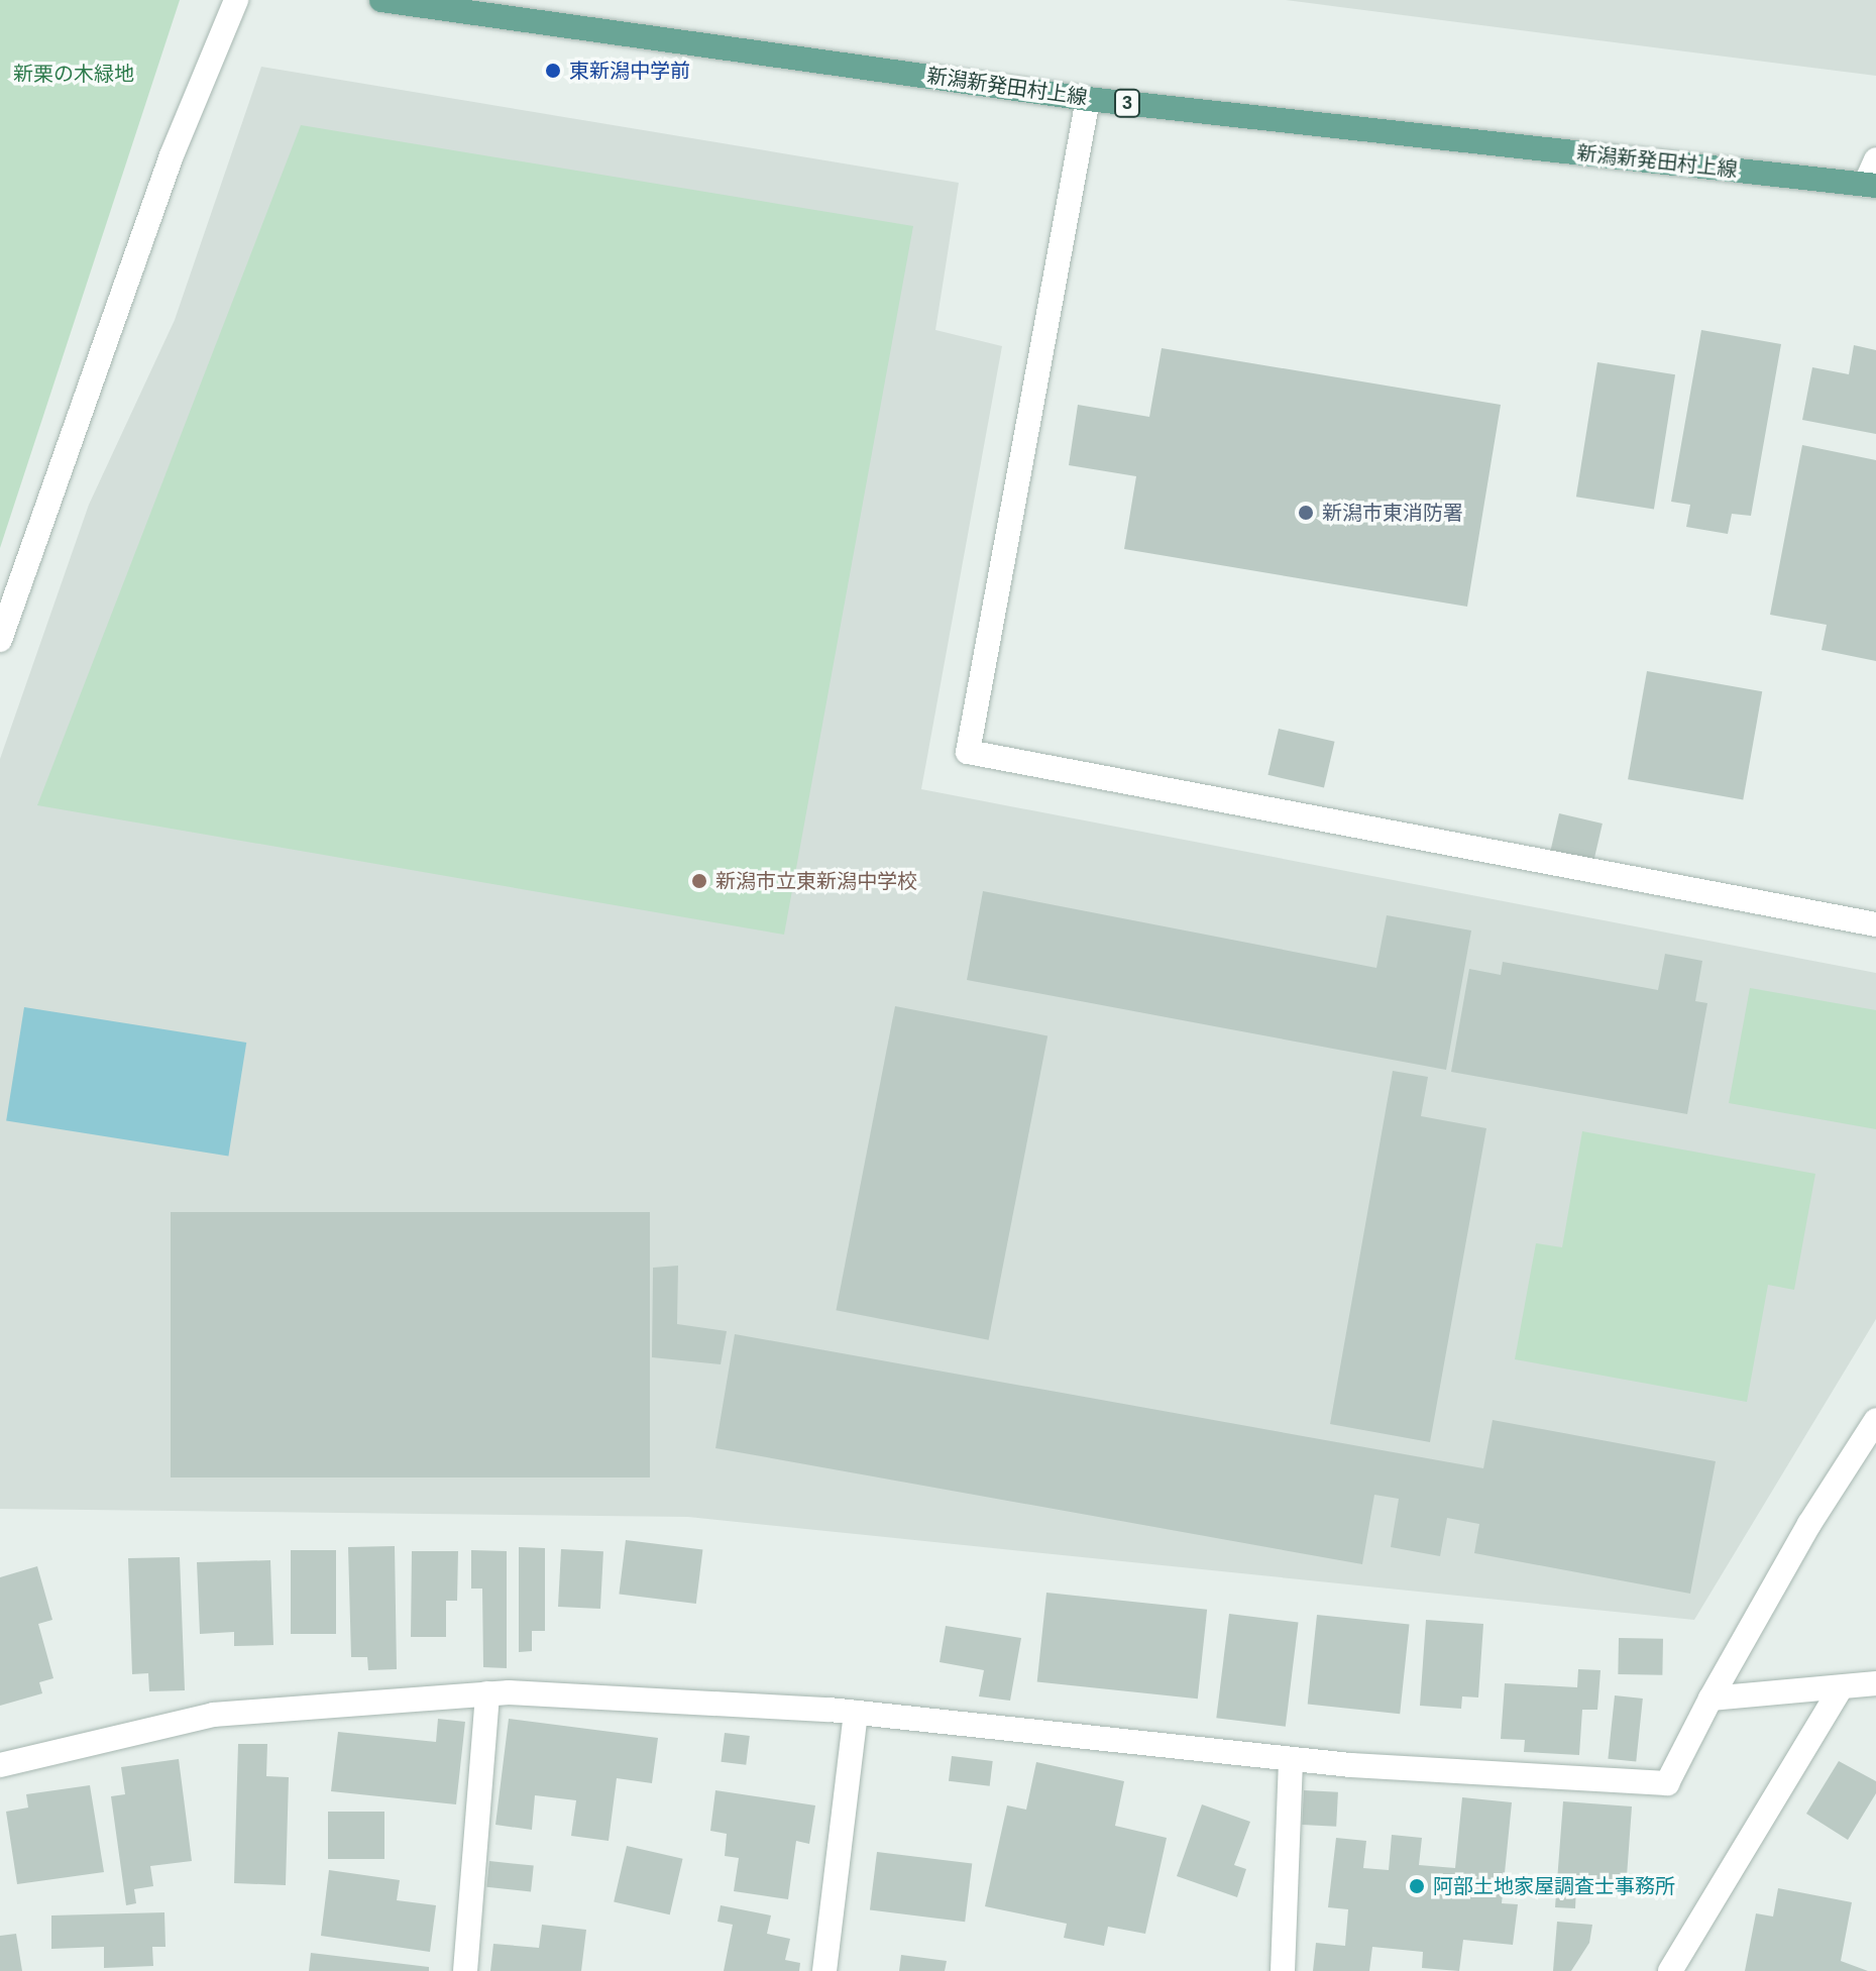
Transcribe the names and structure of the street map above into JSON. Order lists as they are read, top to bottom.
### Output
{
  "streets": {
    "main road": ["新潟新発田村上線", "3"]
  },
  "parks": ["新栗の木緑地"],
  "places": [
    "東新潟中学前",
    "新潟市東消防署",
    "新潟市立東新潟中学校",
    "阿部土地家屋調査士事務所"
  ]
}
